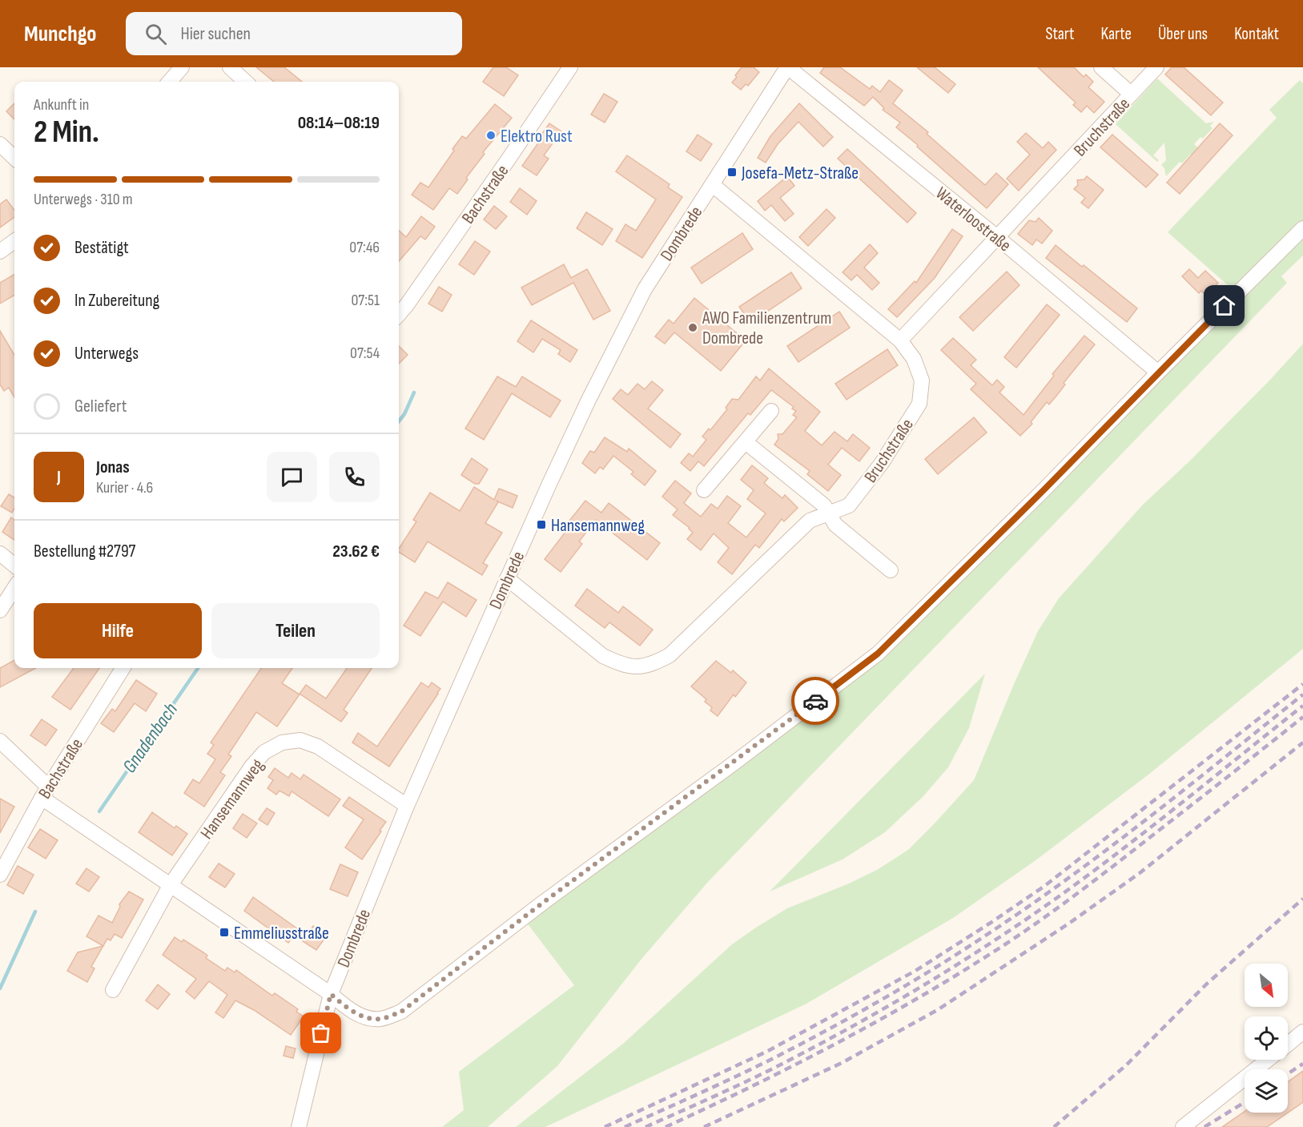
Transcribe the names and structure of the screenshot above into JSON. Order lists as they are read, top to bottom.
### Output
{
  "streets": {
    "street": [
      "Bruchstraße",
      "Bachstraße",
      "Waterloostraße",
      "Dombrede",
      "Hansemannweg"
    ]
  },
  "crossings": [
    ["Bruchstraße", "Waterloostraße"],
    ["Bruchstraße", "Dombrede"],
    ["Waterloostraße", "Dombrede"],
    ["Dombrede", "Hansemannweg"]
  ],
  "water": ["Gnadenbach"],
  "places": {
    "other": ["Elektro Rust", "AWO Familienzentrum Dombrede"],
    "transit": ["Josefa-Metz-Straße", "Hansemannweg", "Emmeliusstraße"]
  },
  "north": "bottom right",
  "page": {
    "header": "Munchgo",
    "search": "Hier suchen",
    "nav": [
      "Start",
      "Karte",
      "Über uns",
      "Kontakt"
    ],
    "heading": ["2 Min.", "Ankunft in", "08:14–08:19"],
    "panel": [
      "Jonas",
      "Kurier · 4.6",
      "Bestellung #2797",
      "23.62 €"
    ],
    "bar": "Unterwegs · 310 m",
    "list": [
      ["Bestätigt", "07:46"],
      ["In Zubereitung", "07:51"],
      ["Unterwegs", "07:54"],
      "Geliefert"
    ],
    "round": "J",
    "buttons": ["Hilfe", "Teilen"]
  }
}
